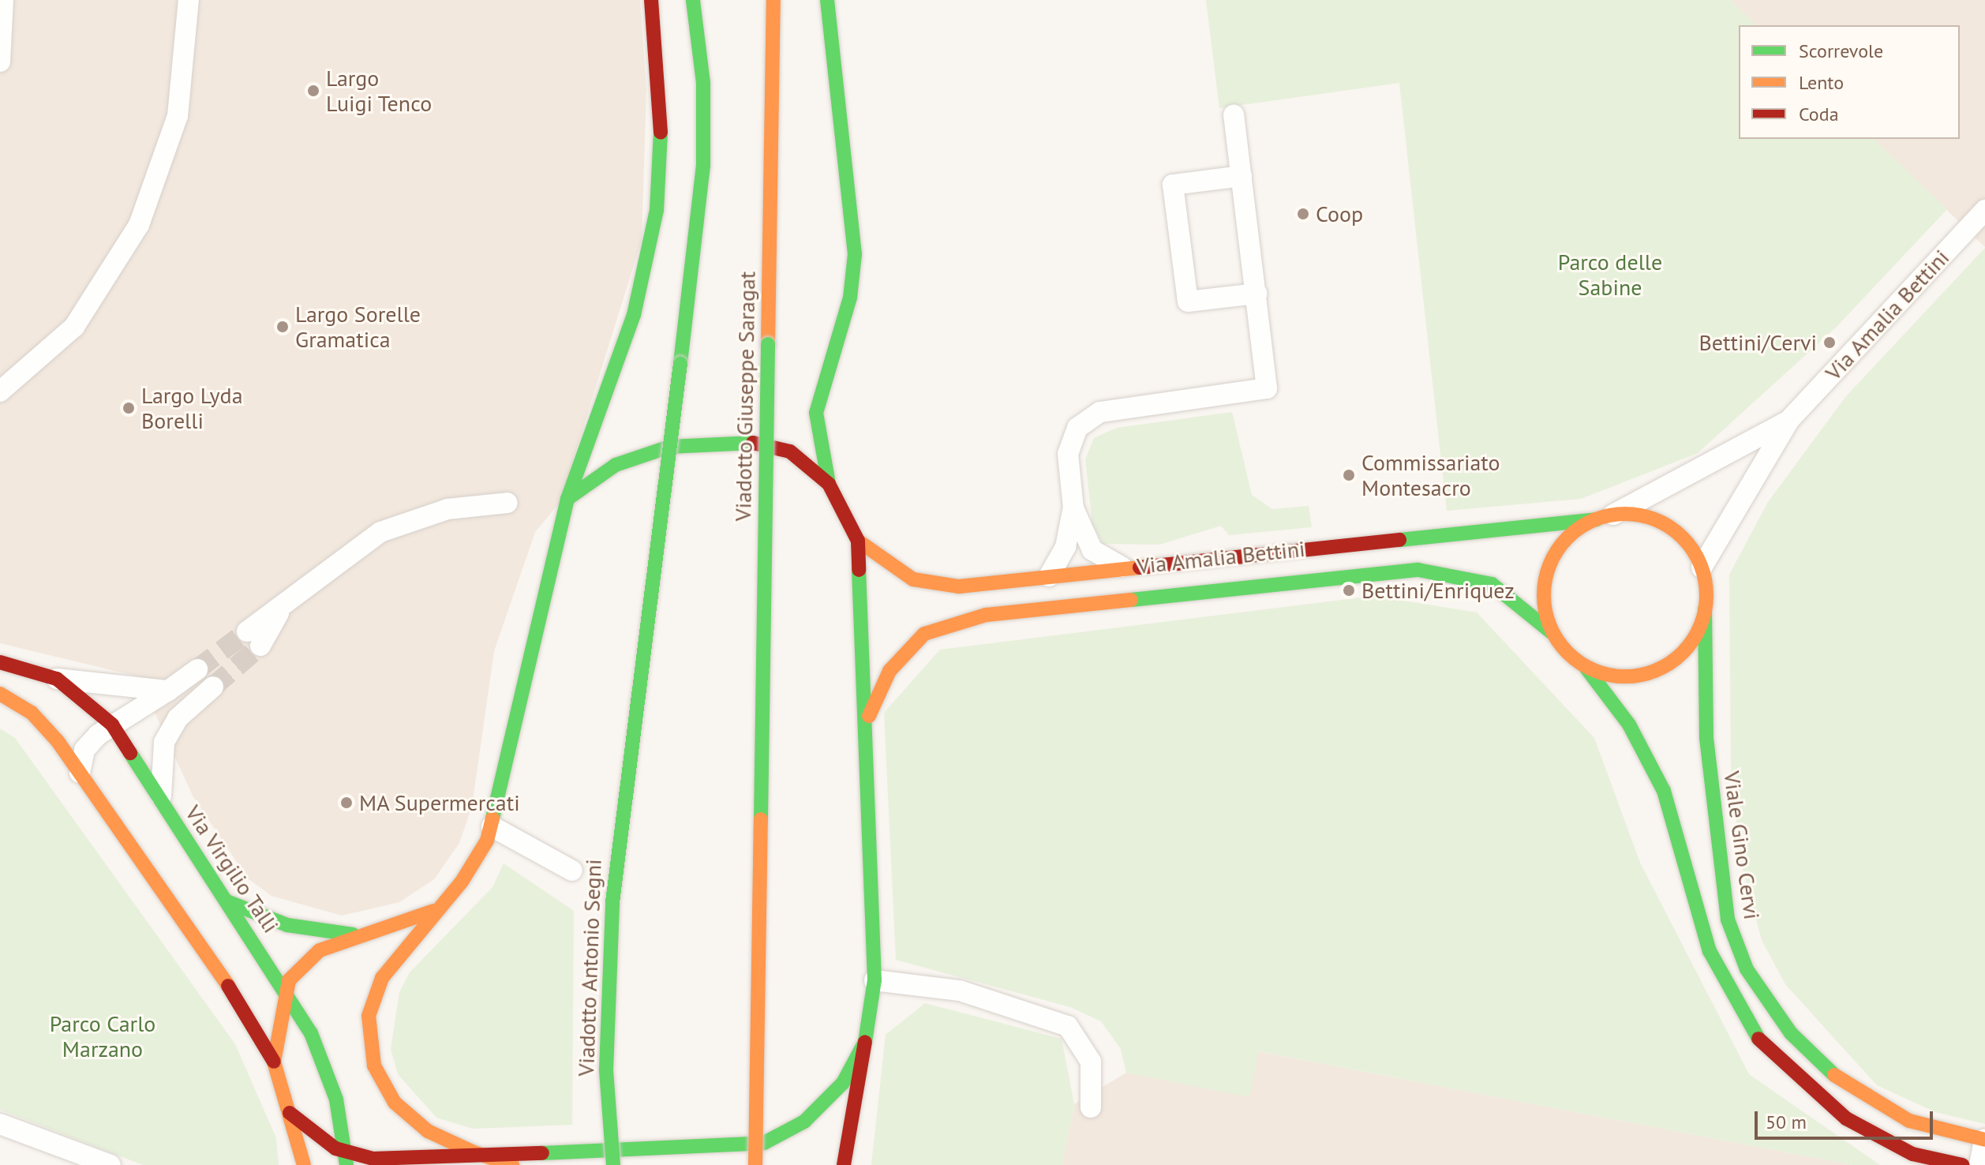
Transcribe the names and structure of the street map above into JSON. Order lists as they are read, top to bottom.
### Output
{
  "streets": {
    "street": [
      "Via Amalia Bettini",
      "Viadotto Giuseppe Saragat",
      "Viale Gino Cervi",
      "Via Virgilio Talli",
      "Viadotto Antonio Segni"
    ]
  },
  "crossings": [
    ["Via Amalia Bettini", "Viale Gino Cervi"]
  ],
  "parks": ["Parco delle Sabine", "Parco Carlo Marzano"],
  "places": [
    "Largo Luigi Tenco",
    "Coop",
    "Largo Sorelle Gramatica",
    "Bettini/Cervi",
    "Largo Lyda Borelli",
    "Commissariato Montesacro",
    "Bettini/Enriquez",
    "MA Supermercati"
  ],
  "legend": ["Scorrevole", "Lento", "Coda"],
  "scale_bar": "50 m"
}
